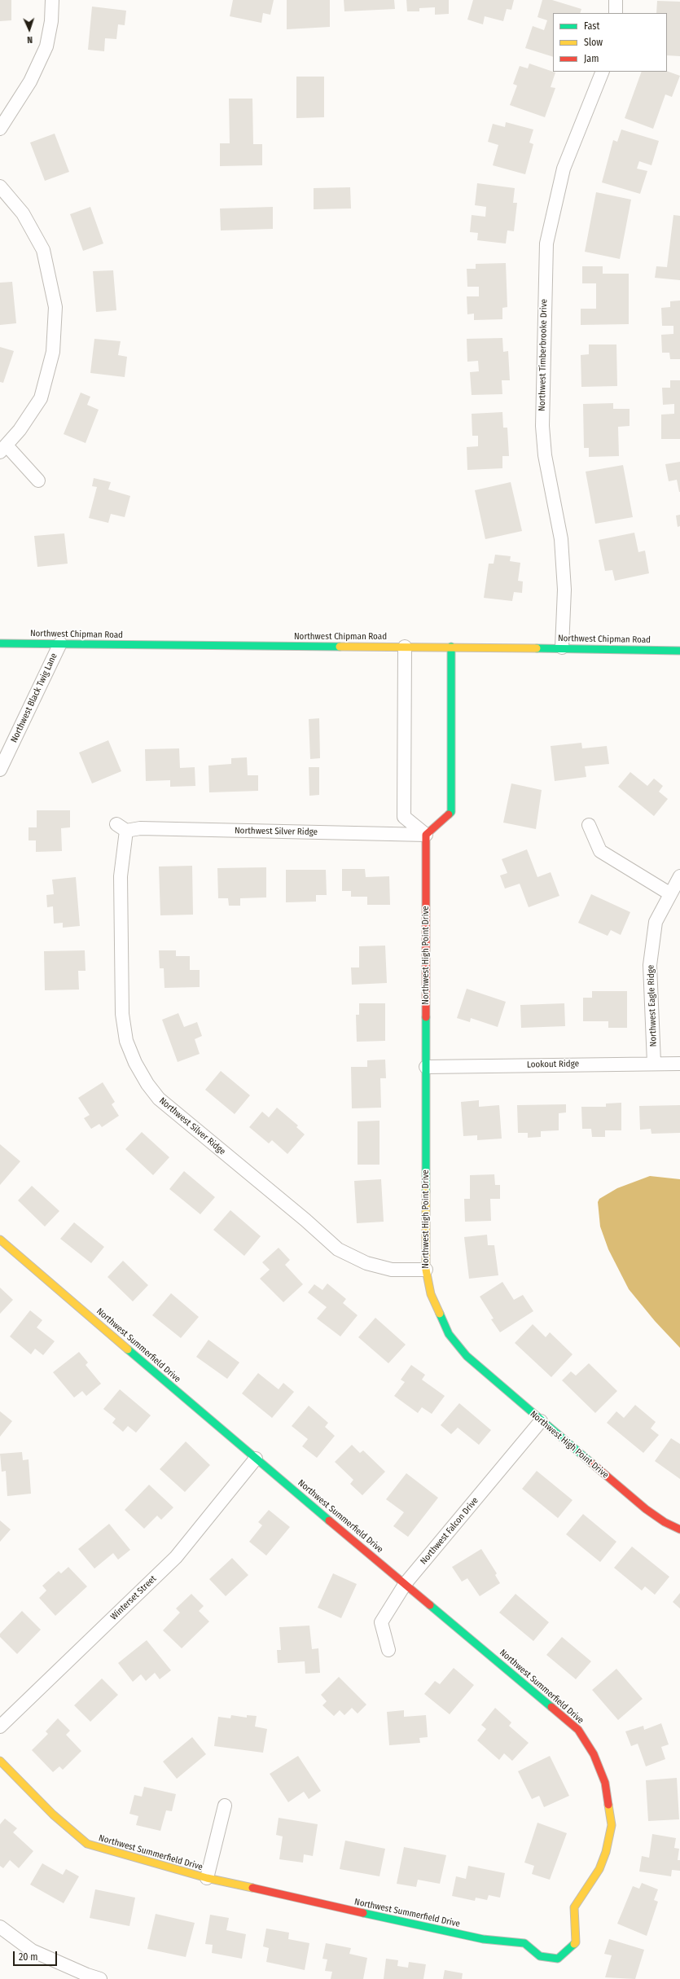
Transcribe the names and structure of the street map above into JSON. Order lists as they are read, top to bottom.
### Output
{
  "streets": {
    "street": [
      "Northwest Timberbrooke Drive",
      "Northwest Chipman Road",
      "Northwest Black Twig Lane",
      "Northwest Silver Ridge",
      "Northwest High Point Drive",
      "Northwest Eagle Ridge",
      "Lookout Ridge",
      "Northwest Summerfield Drive",
      "Northwest Falcon Drive",
      "Winterset Street"
    ]
  },
  "crossings": [
    ["Northwest Timberbrooke Drive", "Northwest Chipman Road"],
    ["Northwest Chipman Road", "Northwest Black Twig Lane"],
    ["Northwest Silver Ridge", "Northwest High Point Drive"],
    ["Northwest High Point Drive", "Lookout Ridge"],
    ["Northwest High Point Drive", "Northwest Falcon Drive"],
    ["Northwest Eagle Ridge", "Lookout Ridge"],
    ["Northwest Summerfield Drive", "Northwest Falcon Drive"],
    ["Northwest Summerfield Drive", "Winterset Street"]
  ],
  "legend": ["Fast", "Slow", "Jam"],
  "scale_bar": "20 m",
  "north": "bottom"
}
